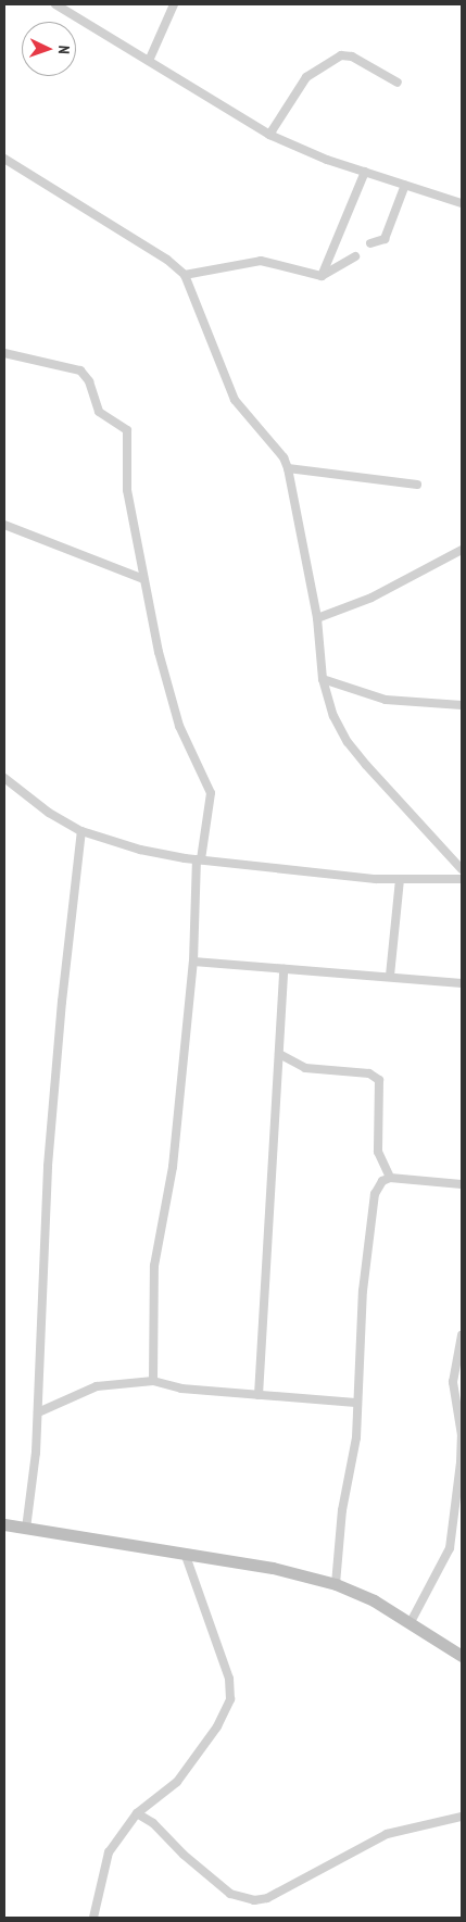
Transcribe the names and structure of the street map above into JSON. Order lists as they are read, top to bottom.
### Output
{
  "north": "right"
}
